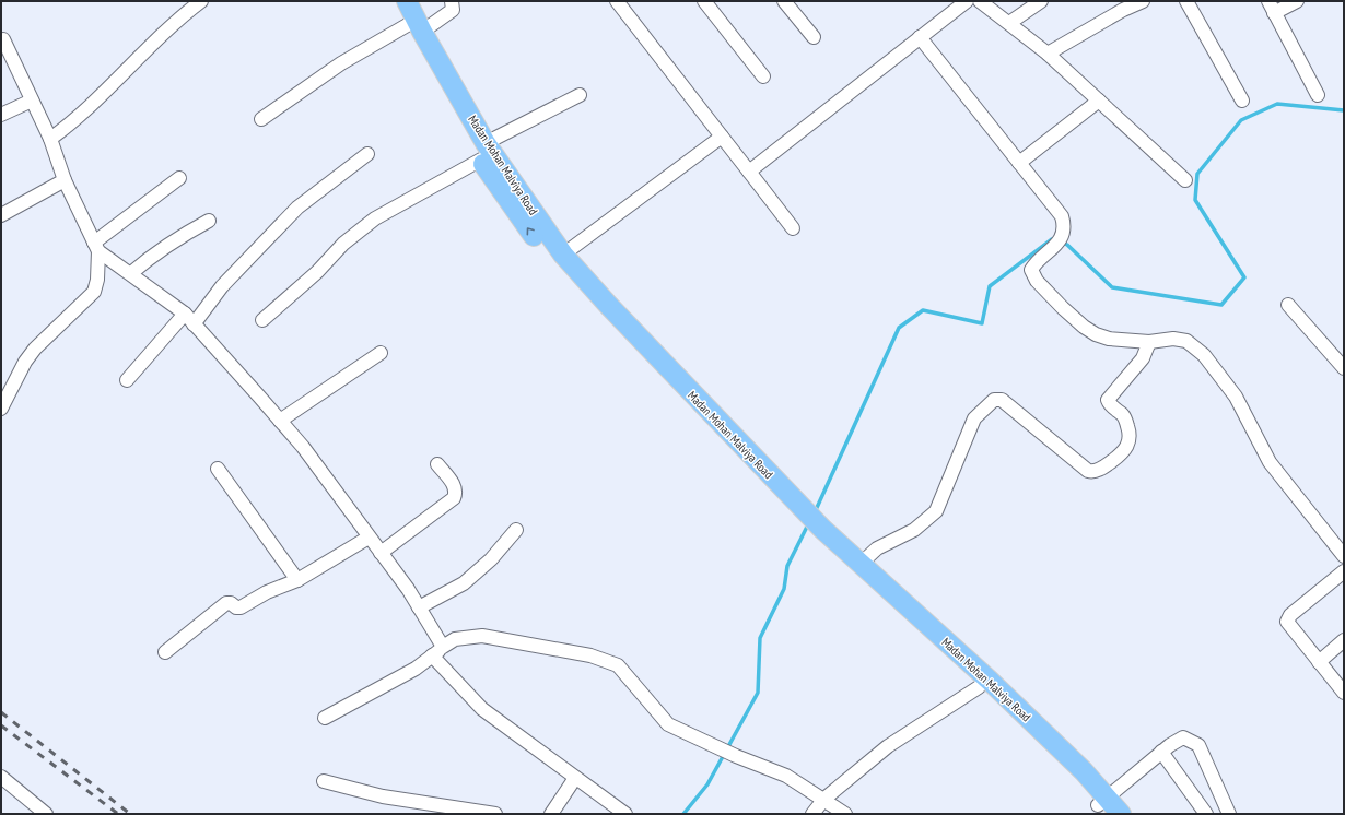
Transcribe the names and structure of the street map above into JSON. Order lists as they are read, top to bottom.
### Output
{
  "streets": {
    "highway": ["Madan Mohan Malviya Road"]
  }
}
